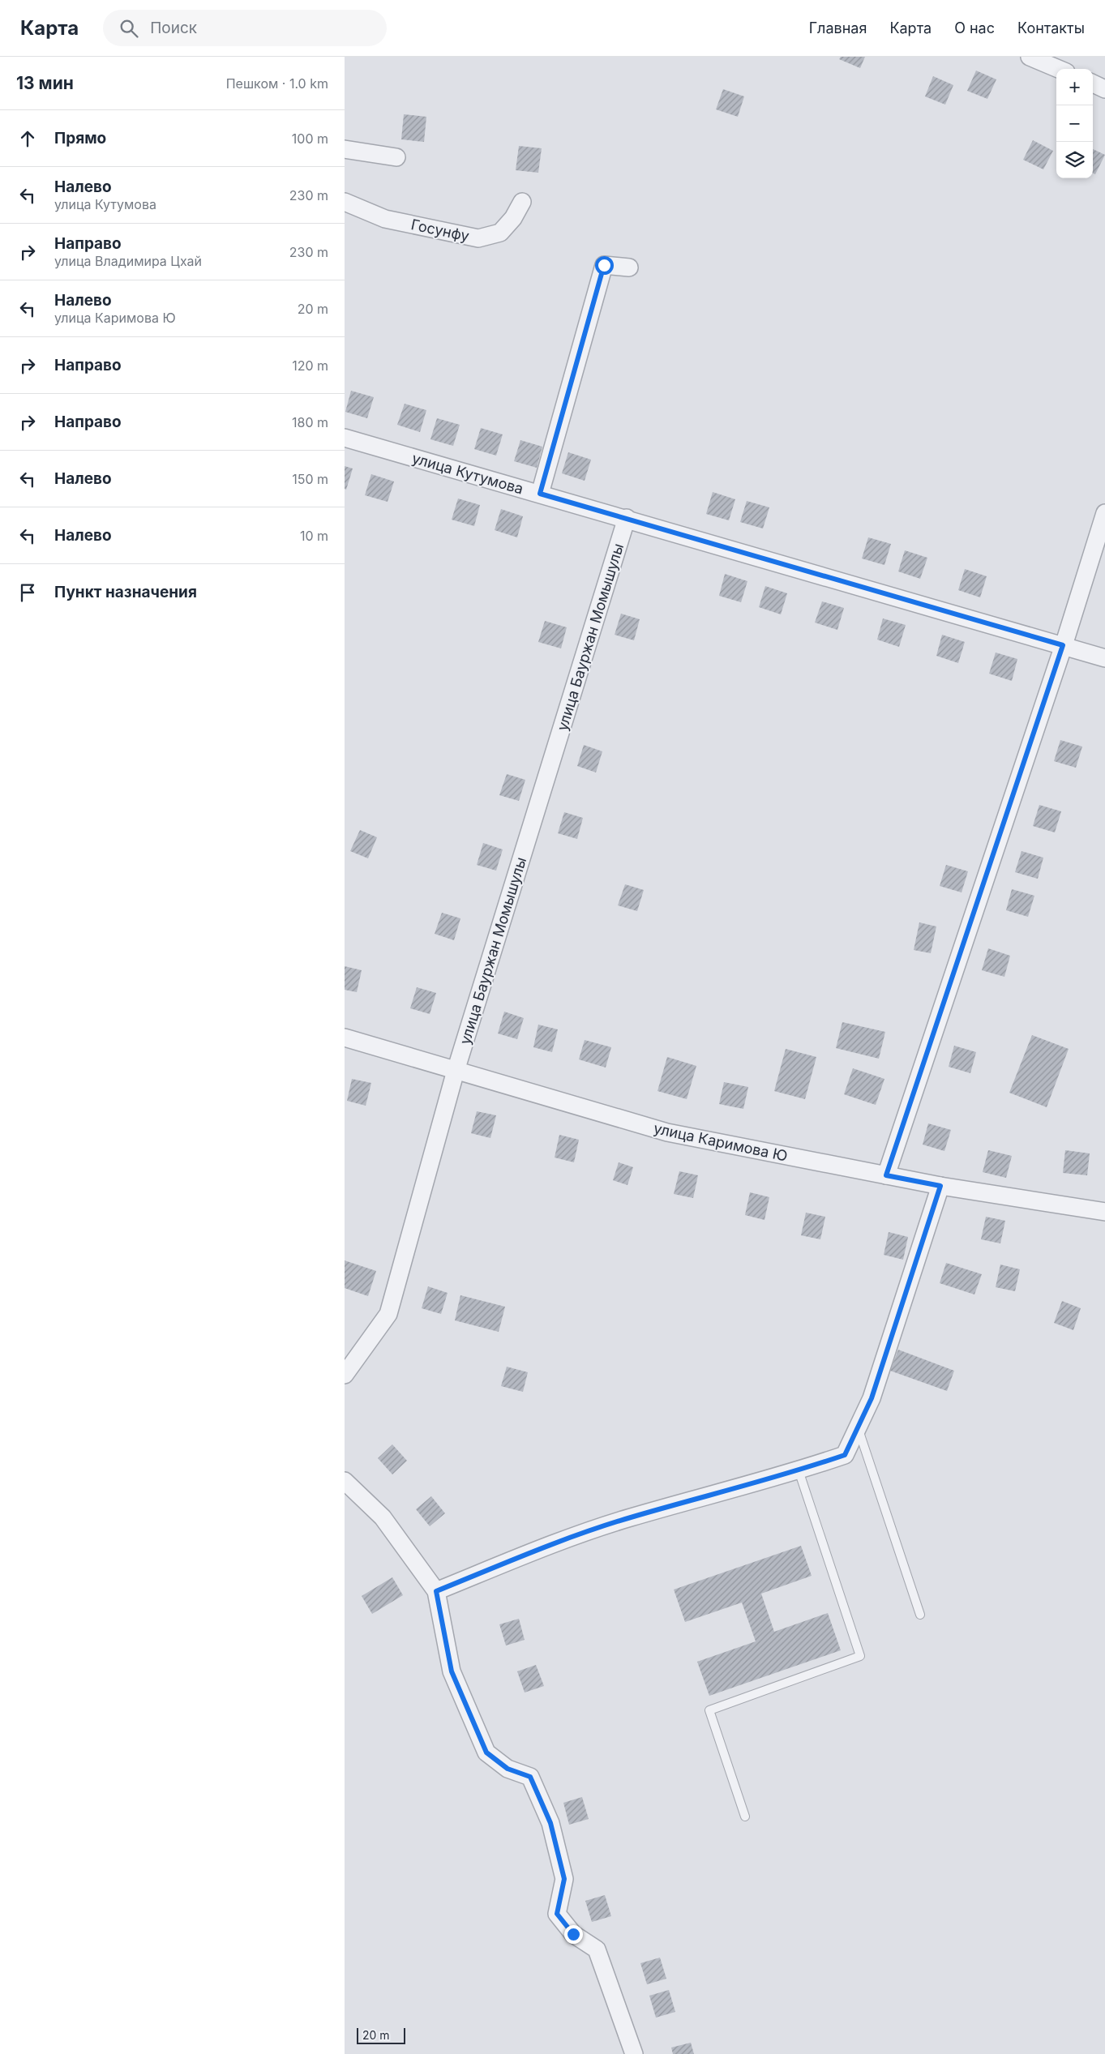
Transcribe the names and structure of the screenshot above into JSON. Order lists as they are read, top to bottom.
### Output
{
  "streets": {
    "street": [
      "Госунфу",
      "улица Кутумова",
      "улица Бауржан Момышулы",
      "улица Каримова Ю"
    ]
  },
  "crossings": [
    ["улица Кутумова", "улица Бауржан Момышулы"],
    ["улица Бауржан Момышулы", "улица Каримова Ю"]
  ],
  "scale_bar": "20 m",
  "page": {
    "header": "Карта",
    "search": "Поиск",
    "nav": [
      "Главная",
      "Карта",
      "О нас",
      "Контакты"
    ],
    "heading": ["13 мин", "Пешком · 1.0 km"],
    "map_buttons": ["+", "−"],
    "list": [
      ["Прямо", "100 m"],
      ["Налево", "улица Кутумова", "230 m"],
      ["Направо", "улица Владимира Цхай", "230 m"],
      ["Налево", "улица Каримова Ю", "20 m"],
      ["Направо", "120 m"],
      ["Направо", "180 m"],
      ["Налево", "150 m"],
      ["Налево", "10 m"],
      "Пункт назначения"
    ],
    "scale": "20 m"
  }
}
